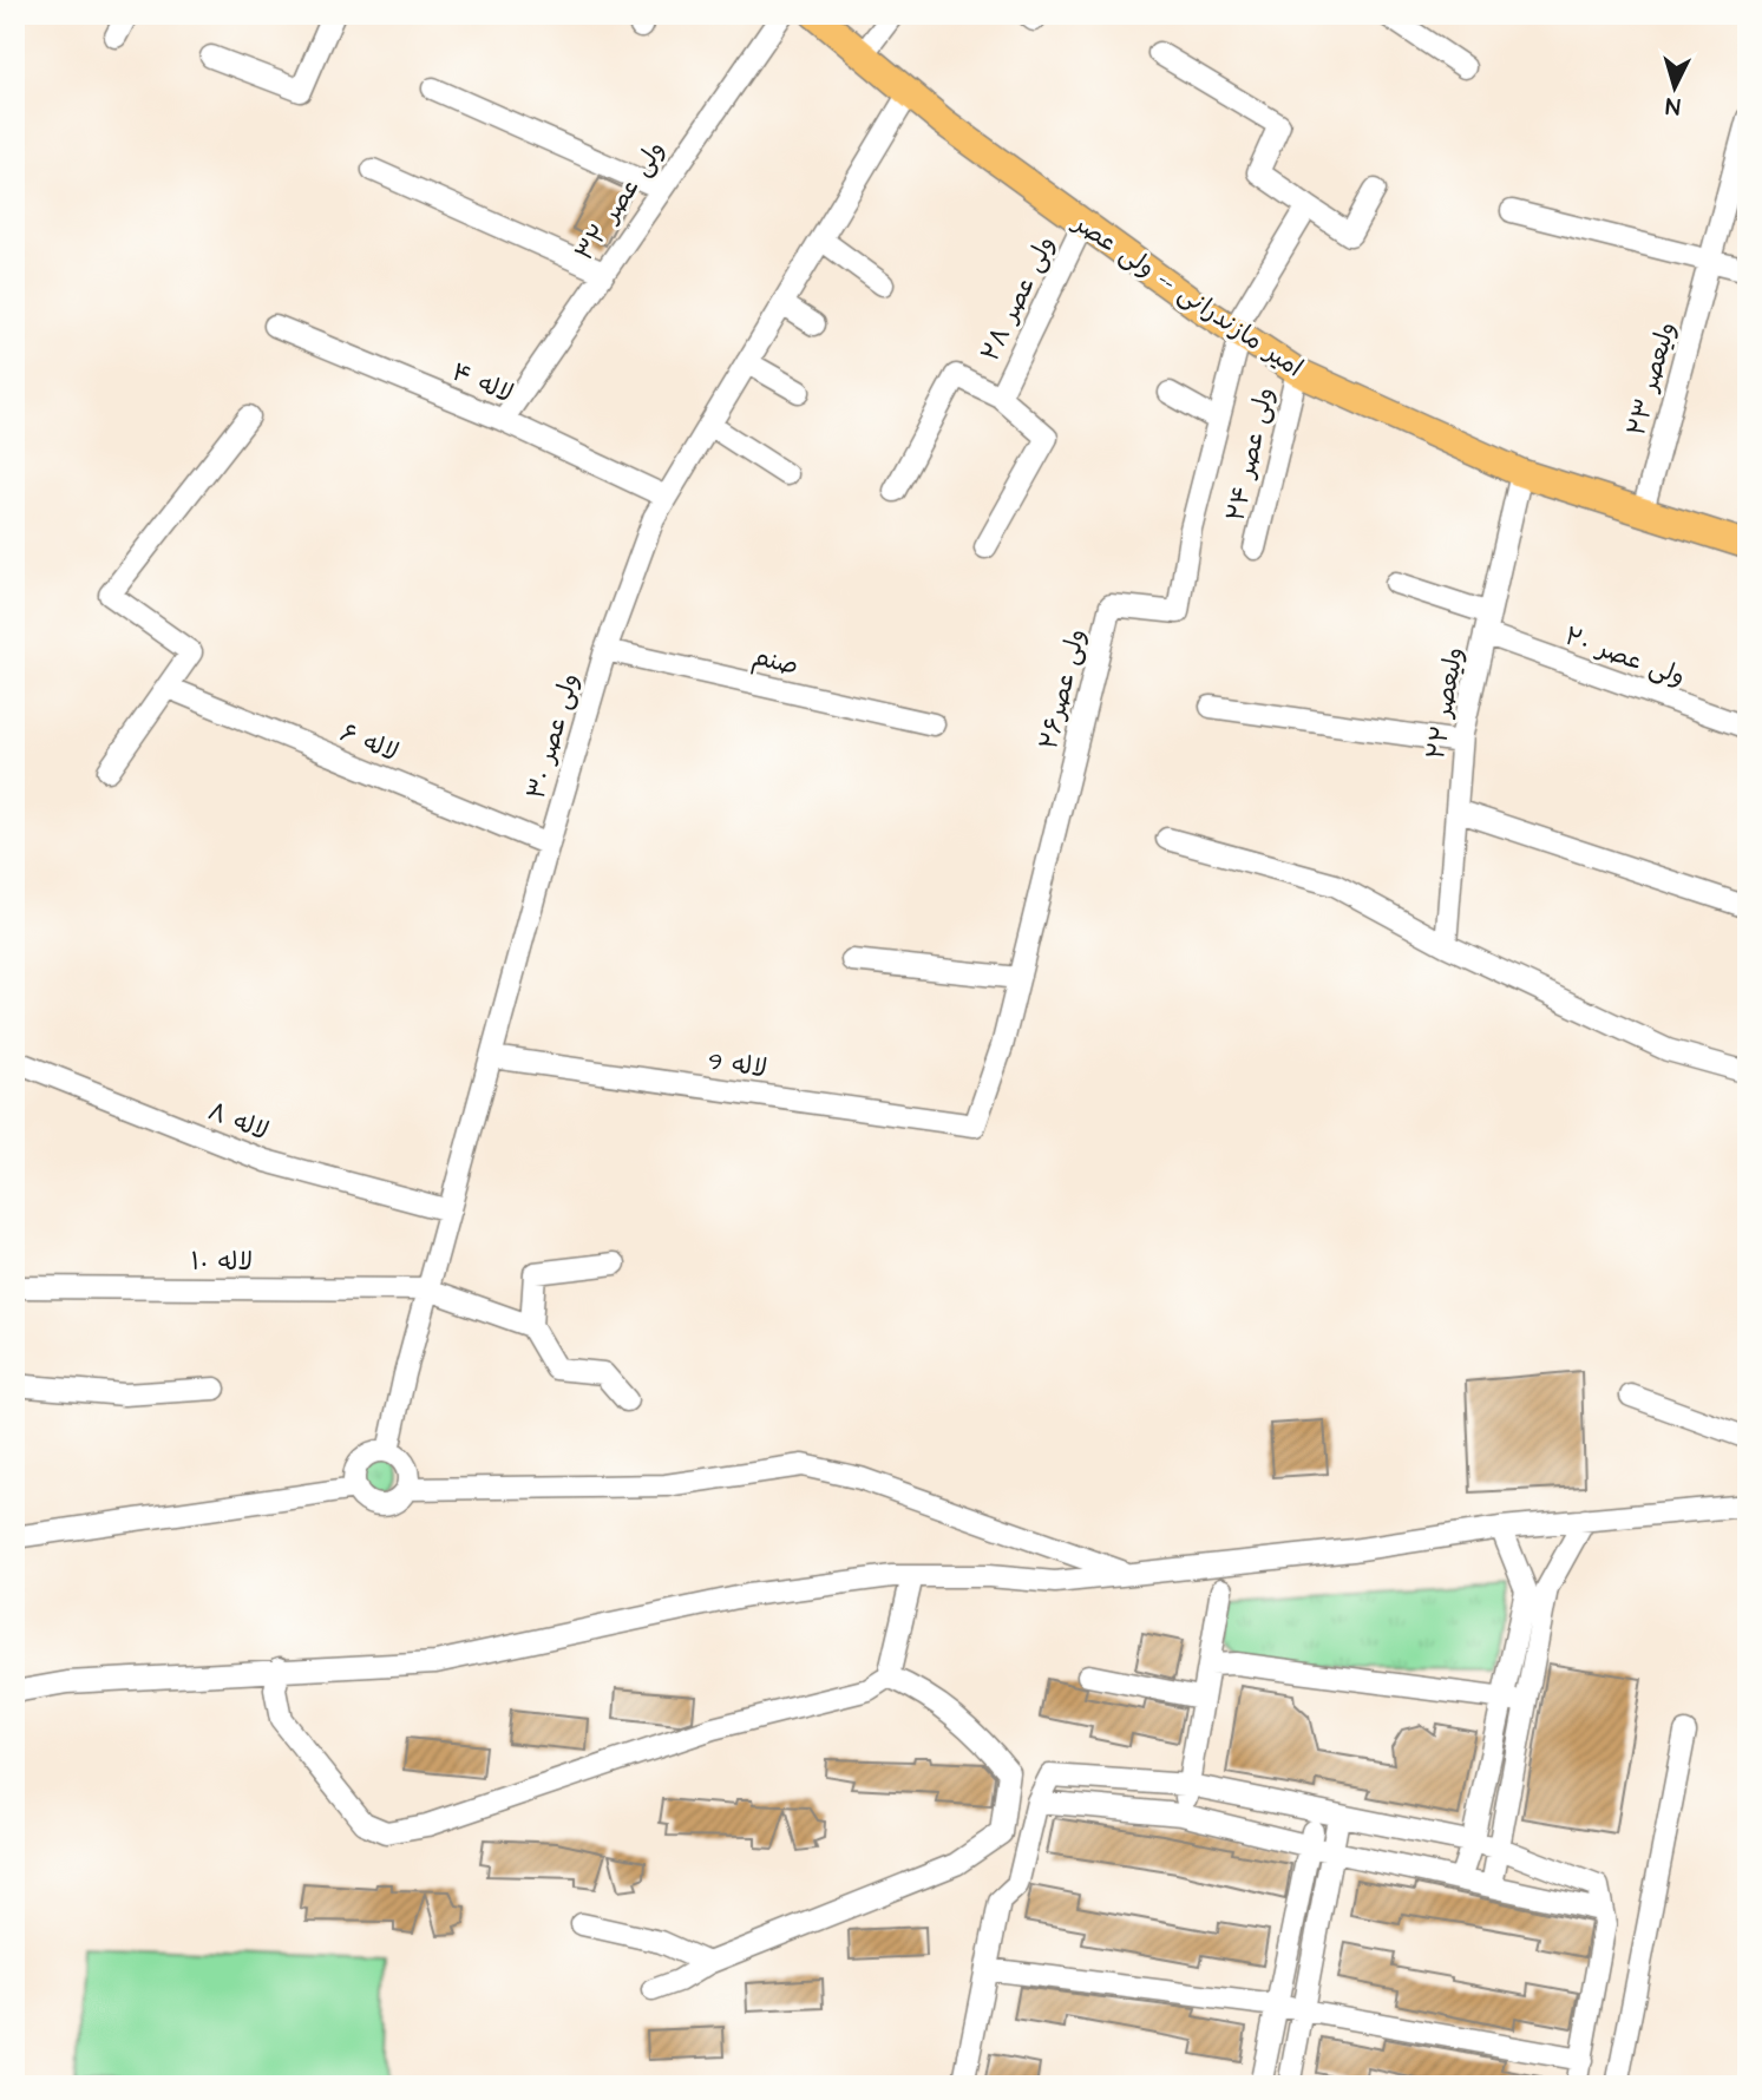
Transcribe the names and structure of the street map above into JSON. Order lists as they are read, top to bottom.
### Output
{
  "streets": {
    "main road": ["امیر مازندرانی -- ولی عصر"],
    "street": [
      "ولی عصر ۳۲",
      "ولی عصر ۲۸",
      "ولیعصر ۲۳",
      "لاله ۴",
      "ولی عصر ۲۴",
      "ولی عصر ۲۰",
      "صنم",
      "ولی عصر۲۶",
      "ولیعصر ۲۲",
      "ولی عصر ۳۰",
      "لاله ۶",
      "لاله 9",
      "لاله ۸",
      "لاله ۱۰"
    ]
  },
  "crossings": [
    ["ولی عصر ۳۲", "لاله ۴"],
    ["امیر مازندرانی -- ولی عصر", "ولی عصر ۲۸"],
    ["امیر مازندرانی -- ولی عصر", "ولیعصر ۲۳"],
    ["امیر مازندرانی -- ولی عصر", "ولی عصر ۲۴"],
    ["امیر مازندرانی -- ولی عصر", "ولی عصر۲۶"],
    ["امیر مازندرانی -- ولی عصر", "ولیعصر ۲۲"],
    ["امیر مازندرانی -- ولی عصر", "ولی عصر ۳۰"],
    ["لاله ۴", "ولی عصر ۳۰"],
    ["ولی عصر ۲۰", "ولیعصر ۲۲"],
    ["صنم", "ولی عصر ۳۰"],
    ["ولی عصر۲۶", "لاله 9"],
    ["ولی عصر ۳۰", "لاله ۶"],
    ["ولی عصر ۳۰", "لاله 9"],
    ["ولی عصر ۳۰", "لاله ۸"],
    ["ولی عصر ۳۰", "لاله ۱۰"]
  ],
  "north": "bottom"
}
